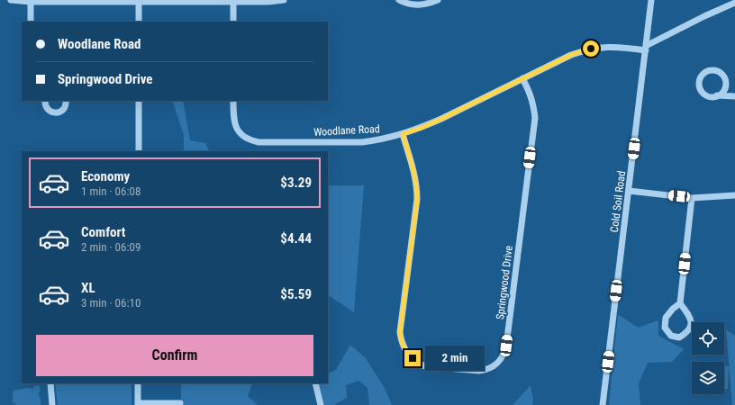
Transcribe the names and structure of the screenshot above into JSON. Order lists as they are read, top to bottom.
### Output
{
  "streets": {
    "street": ["Woodlane Road", "Cold Soil Road", "Springwood Drive"]
  },
  "crossings": [
    ["Woodlane Road", "Cold Soil Road"],
    ["Woodlane Road", "Springwood Drive"]
  ],
  "page": {
    "banner": ["Woodlane Road", "Springwood Drive"],
    "list": [
      {
        "name": "Economy",
        "note": "1 min · 06:08",
        "value": "$3.29"
      },
      {
        "name": "Comfort",
        "note": "2 min · 06:09",
        "value": "$4.44"
      },
      {
        "name": "XL",
        "note": "3 min · 06:10",
        "value": "$5.59"
      }
    ],
    "buttons": "Confirm",
    "bubble": "2 min"
  }
}
